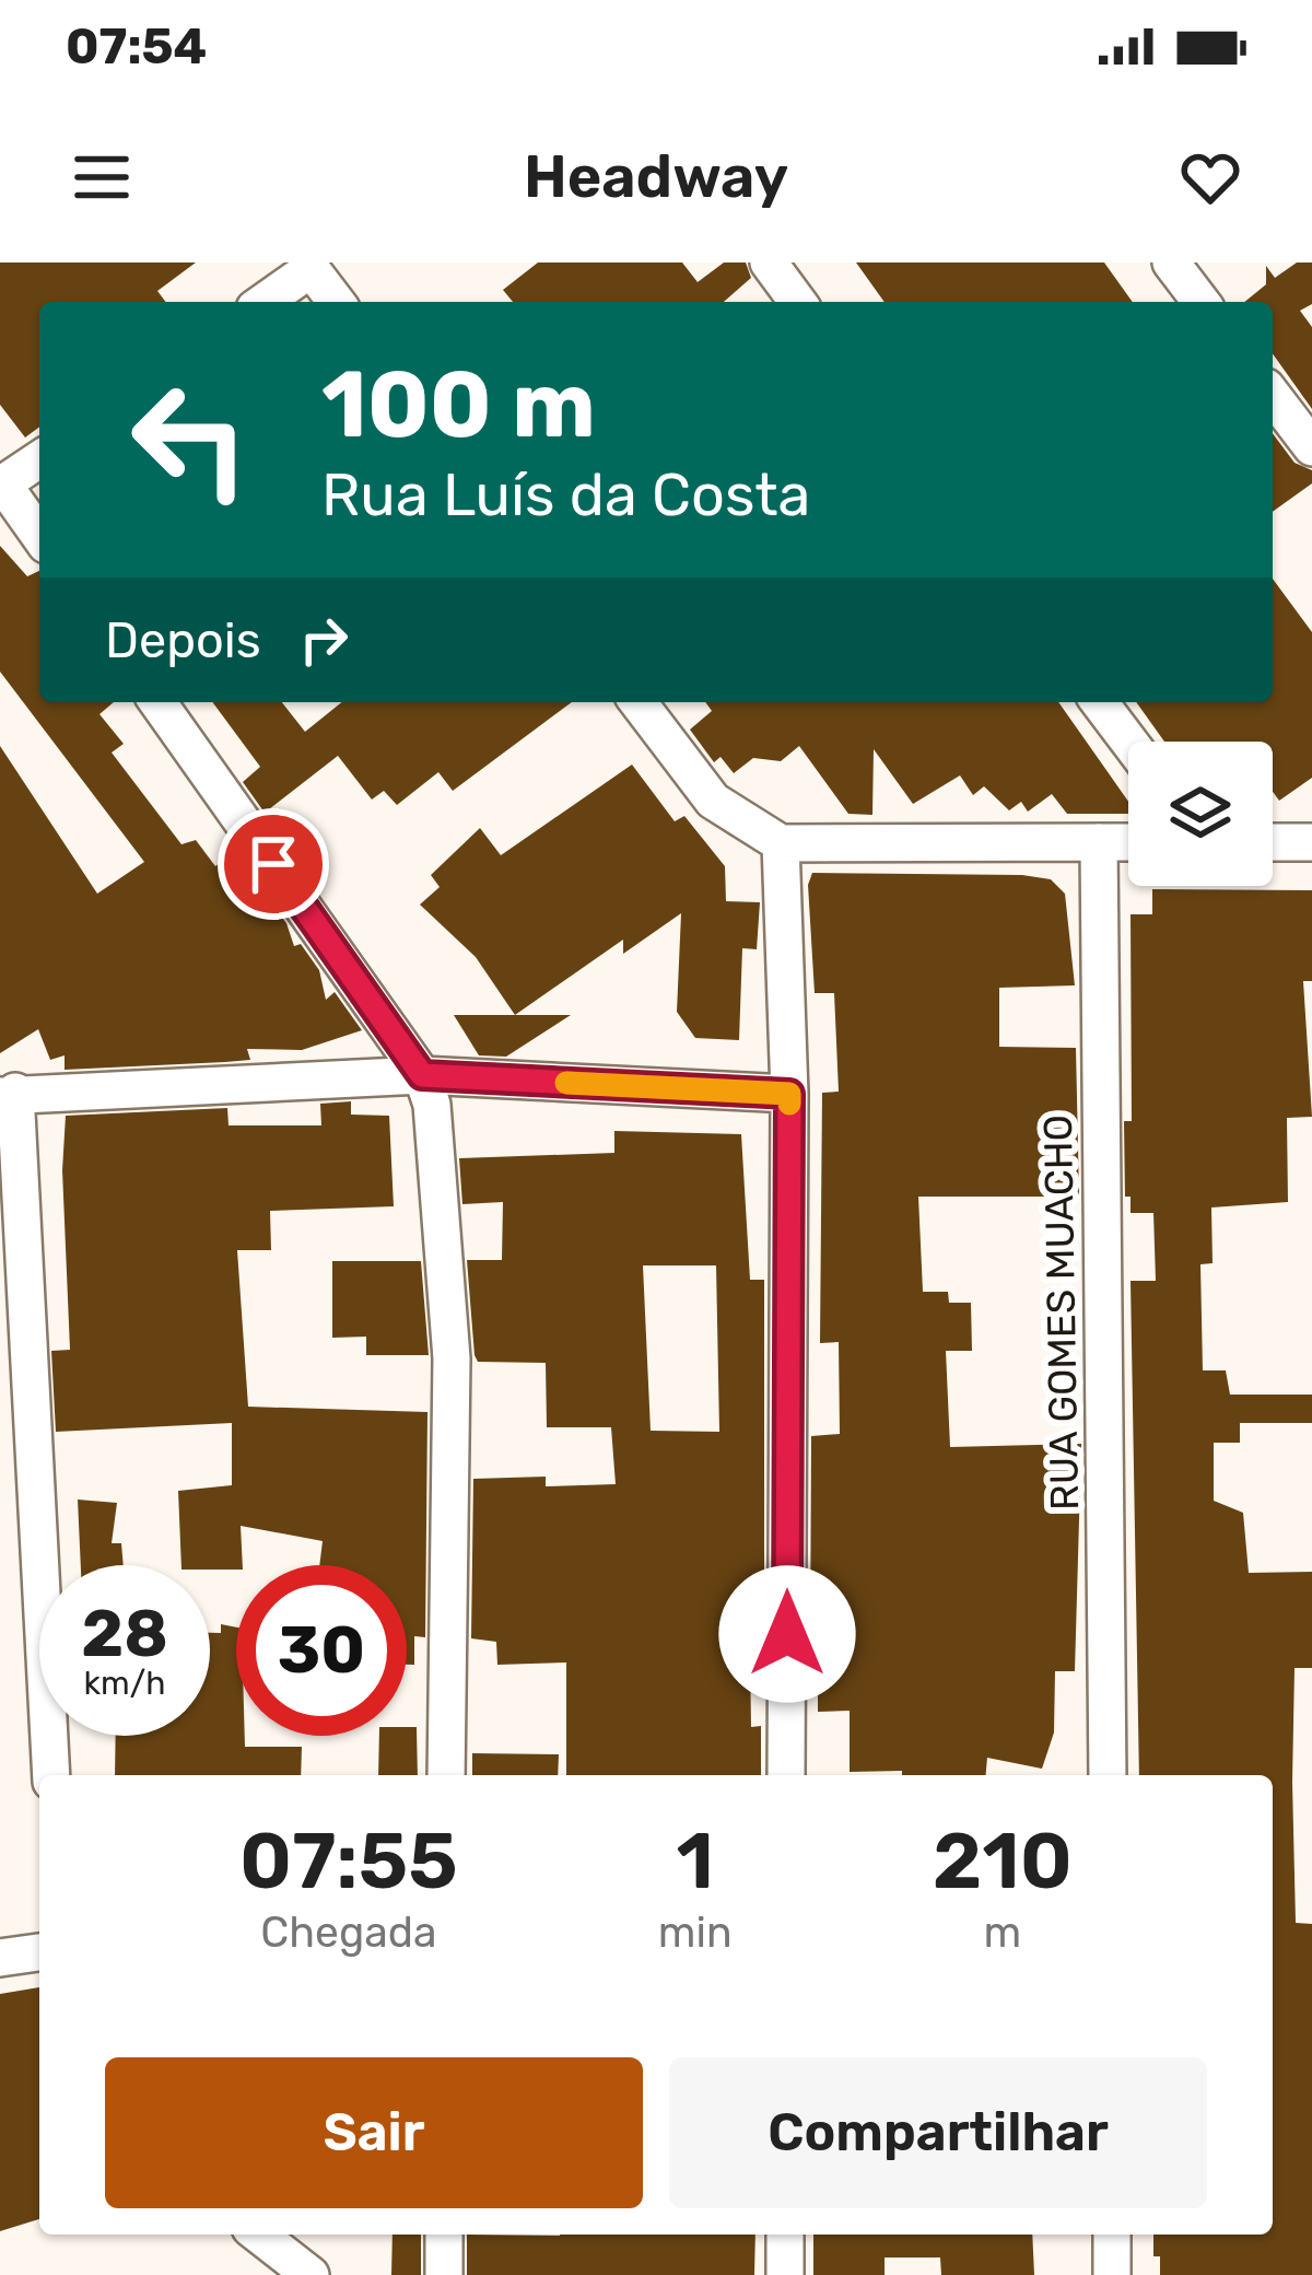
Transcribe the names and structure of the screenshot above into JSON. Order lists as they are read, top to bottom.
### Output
{
  "streets": {
    "street": ["RUA GOMES MUACHO"]
  },
  "page": {
    "status": "07:54",
    "header": "Headway",
    "turn": ["100 m", "Rua Luís da Costa"],
    "then": "Depois",
    "speed": "28 km/h",
    "limit": "30",
    "eta": [
      "07:55",
      "Chegada",
      "1",
      "min",
      "210",
      "m"
    ],
    "buttons": ["Sair", "Compartilhar"]
  }
}
